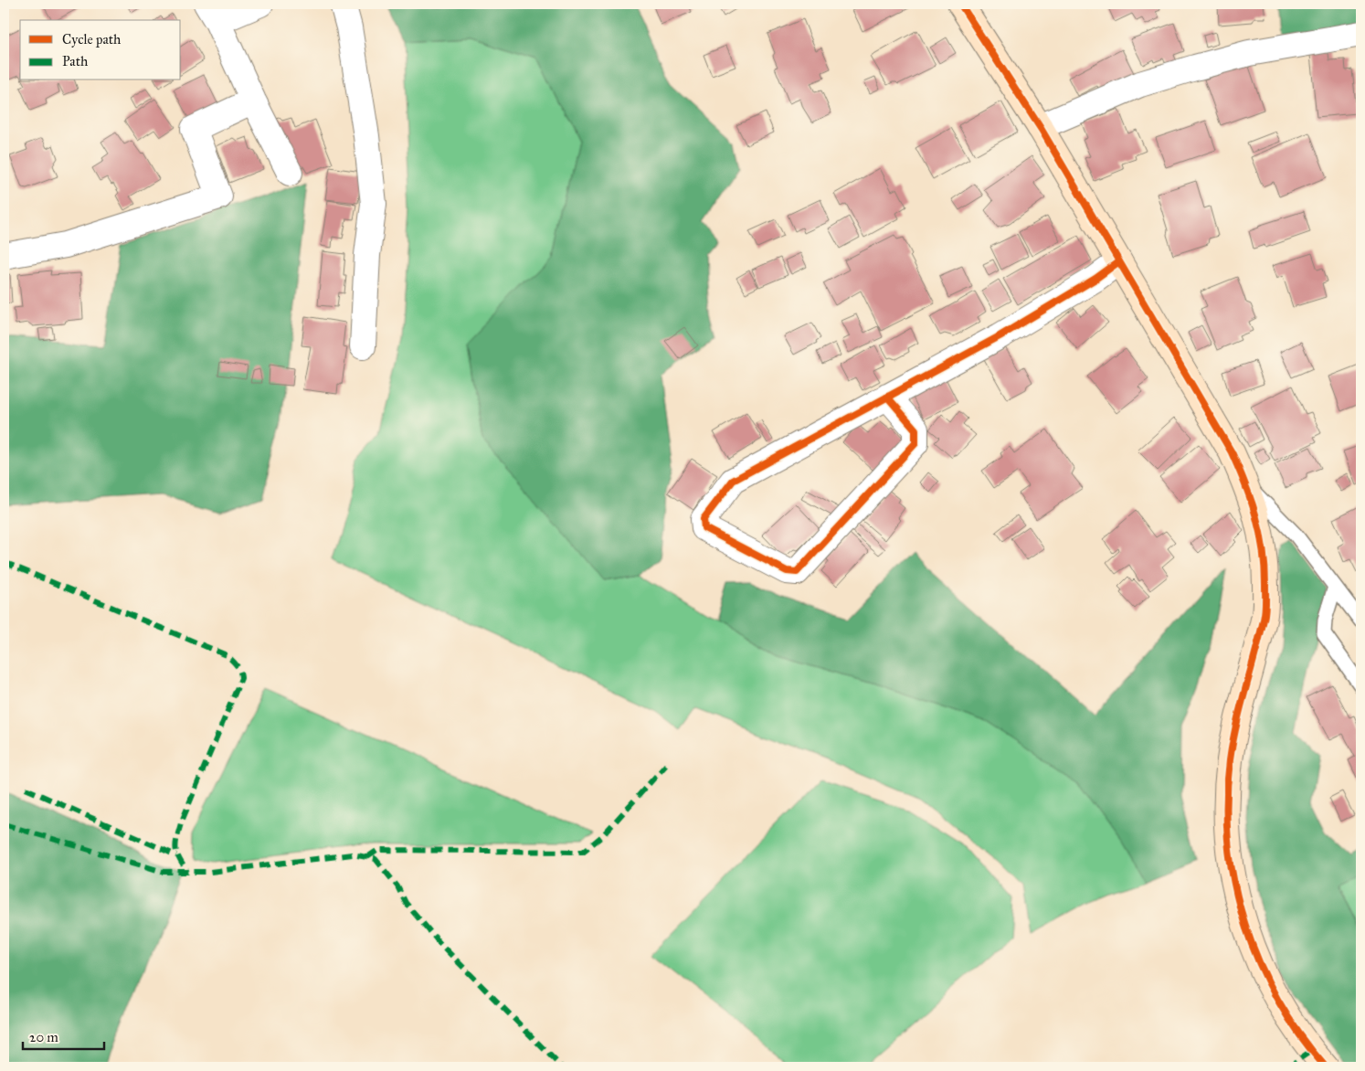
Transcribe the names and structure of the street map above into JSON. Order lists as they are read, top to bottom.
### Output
{
  "legend": ["Cycle path", "Path"],
  "scale_bar": "20 m"
}
